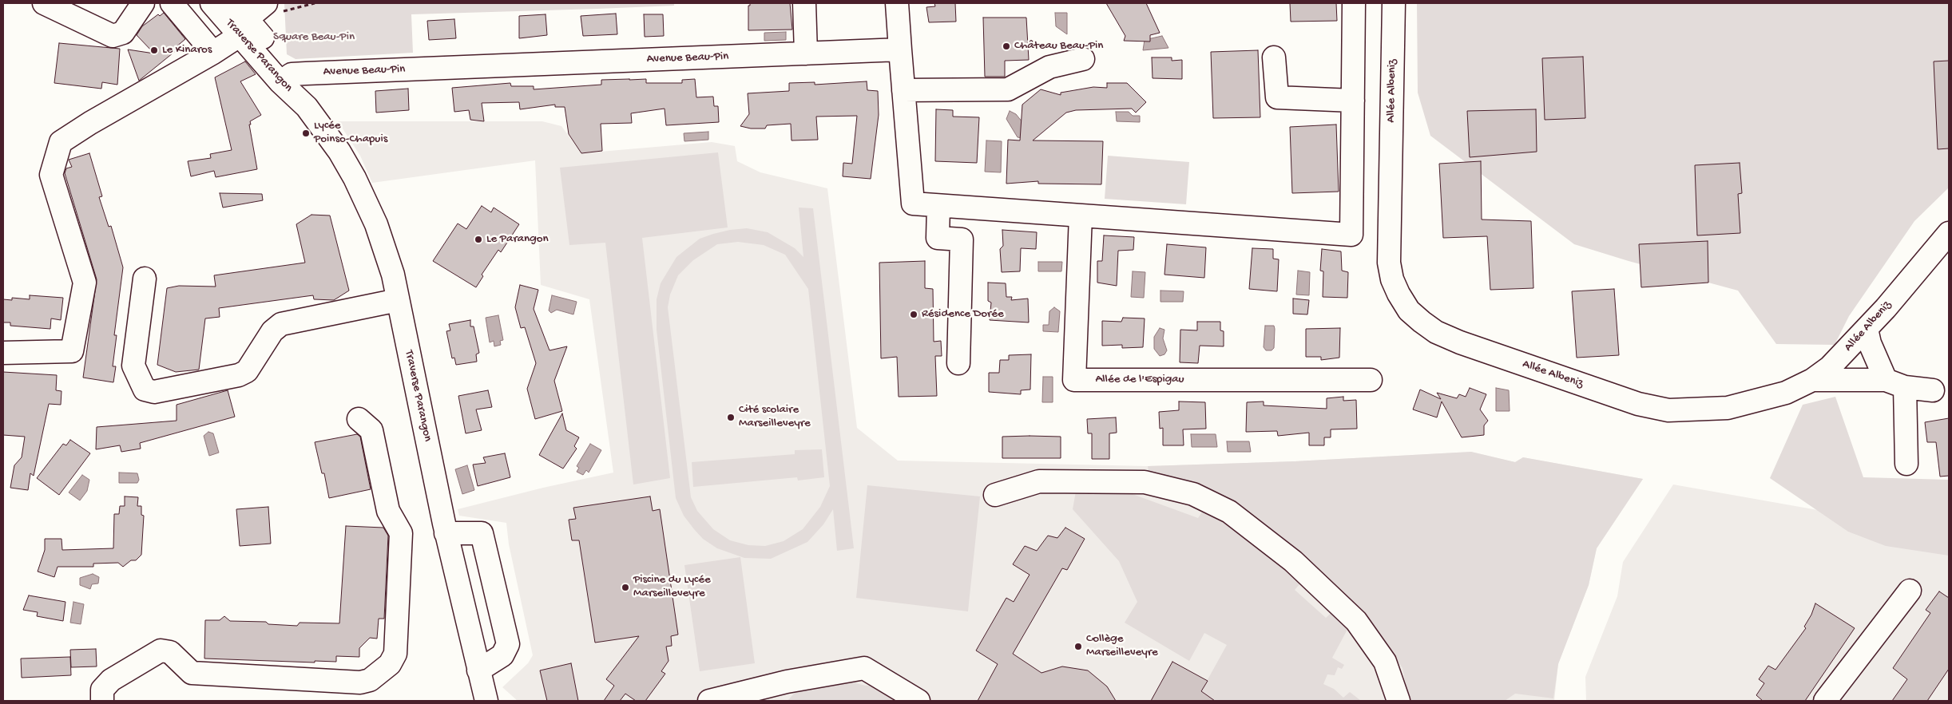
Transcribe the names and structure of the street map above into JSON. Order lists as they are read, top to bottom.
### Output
{
  "streets": {
    "street": [
      "Traverse Parangon",
      "Avenue Beau-Pin",
      "Allée Albeniz",
      "Allée de l'Espigau"
    ]
  },
  "crossings": [
    ["Traverse Parangon", "Avenue Beau-Pin"]
  ],
  "parks": ["Square Beau-Pin"],
  "places": [
    "Château Beau-Pin",
    "Le Kinaros",
    "Lycée Poinso-Chapuis",
    "Le Parangon",
    "Résidence Dorée",
    "Cité scolaire Marseilleveyre",
    "Piscine du Lycée Marseilleveyre",
    "Collège Marseilleveyre"
  ]
}
